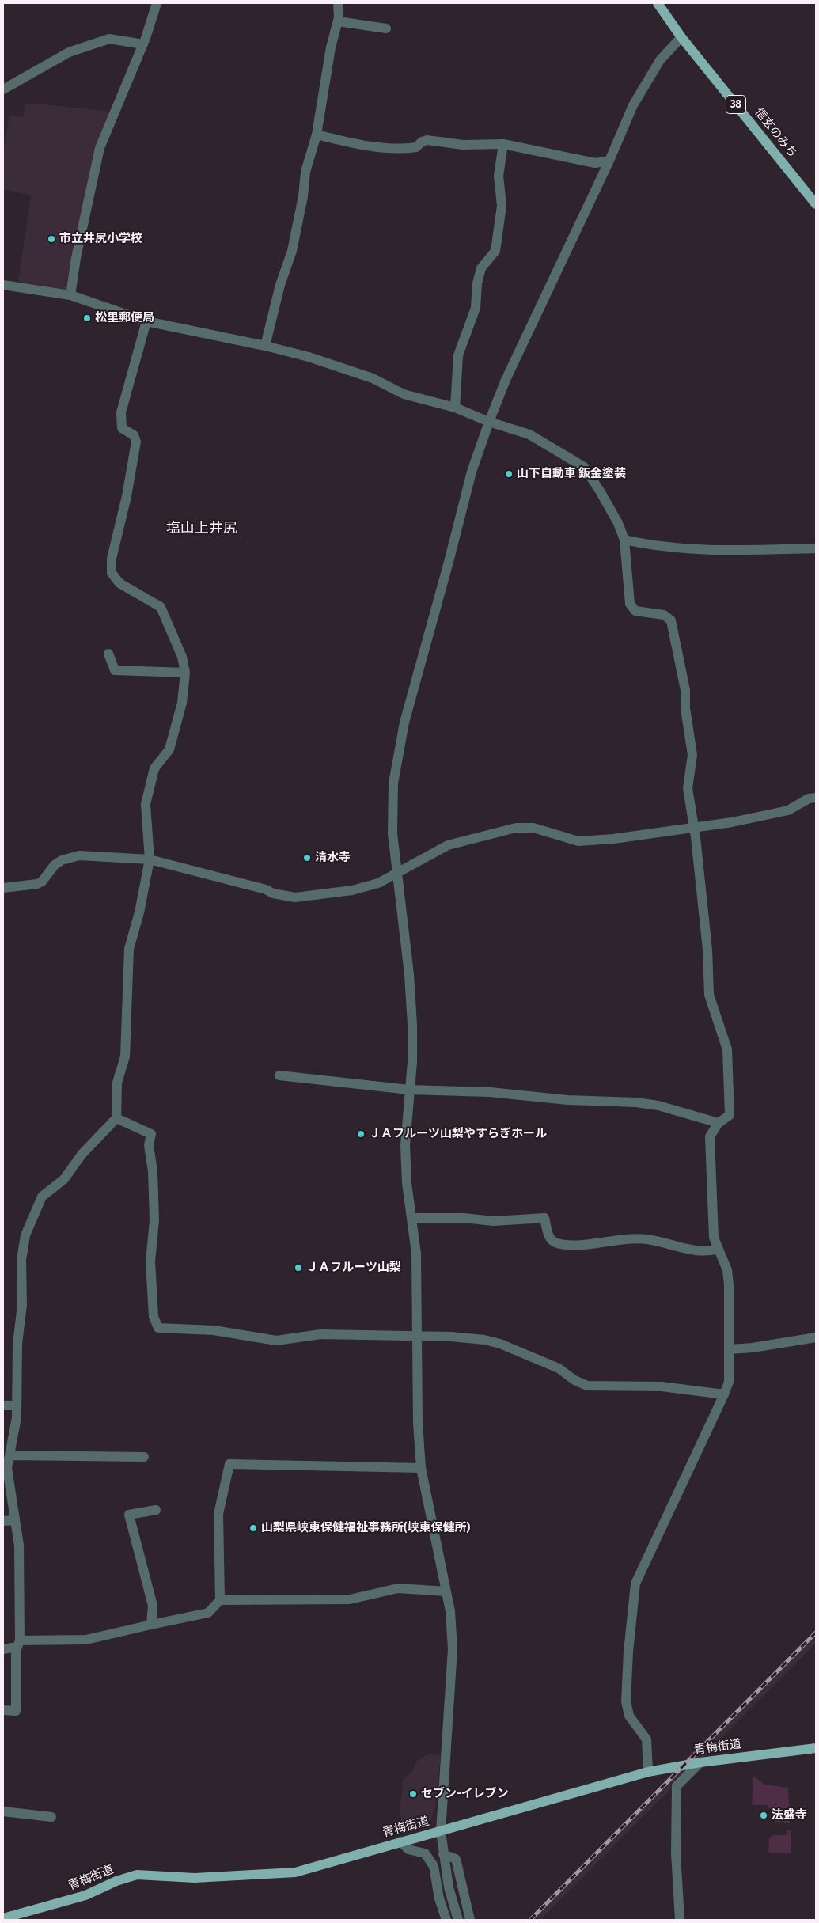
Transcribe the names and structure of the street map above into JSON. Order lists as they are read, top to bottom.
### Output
{
  "streets": {
    "main road": ["38", "信玄のみち", "青梅街道"]
  },
  "districts": ["塩山上井尻"],
  "places": [
    "市立井尻小学校",
    "松里郵便局",
    "山下自動車 鈑金塗装",
    "清水寺",
    "ＪＡフルーツ山梨やすらぎホール",
    "ＪＡフルーツ山梨",
    "山梨県峡東保健福祉事務所(峡東保健所)",
    "セブン-イレブン",
    "法盛寺"
  ]
}
